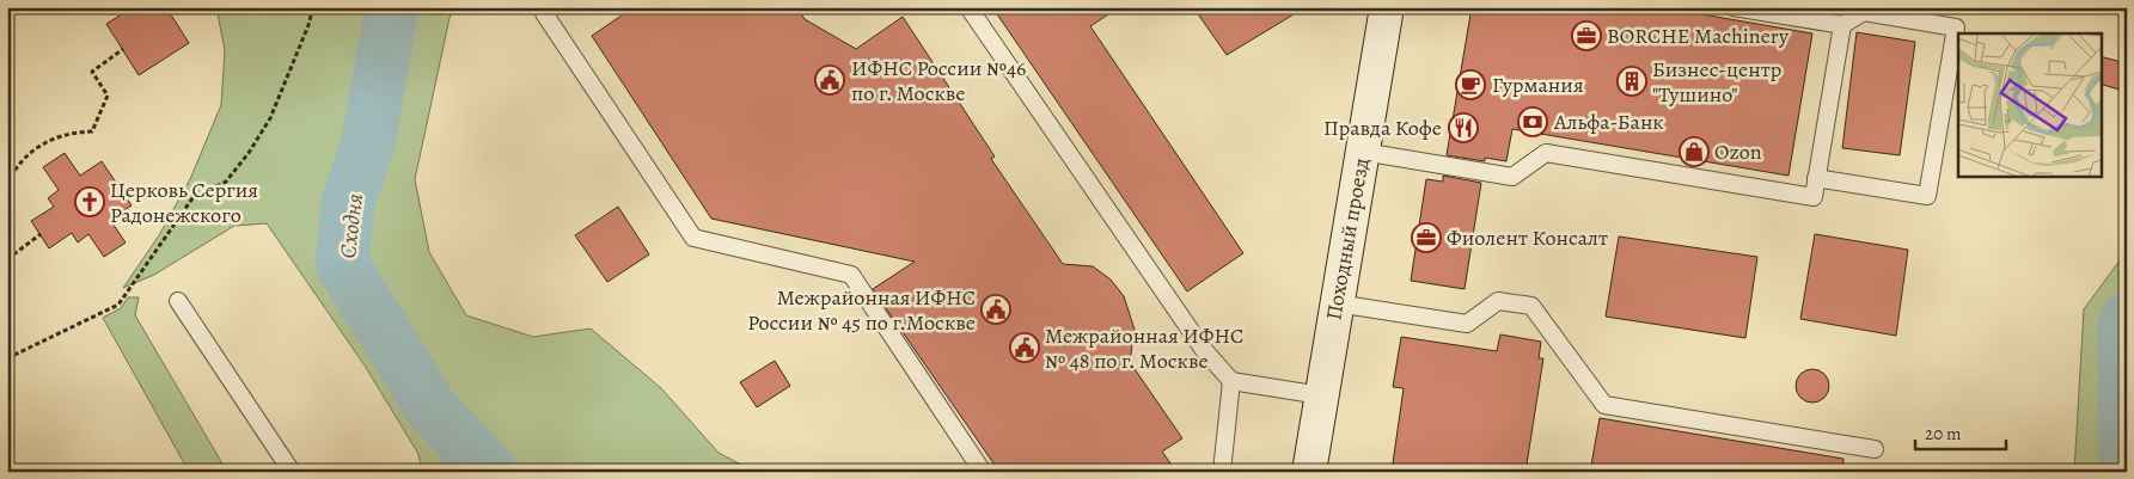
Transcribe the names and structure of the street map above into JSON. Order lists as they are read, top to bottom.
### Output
{
  "streets": {
    "main road": ["Походный проезд"]
  },
  "water": ["Сходня"],
  "places": {
    "office": ["BORCHE Machinery", "Фиолент Консалт"],
    "public building": ["ИФНС России №46 по г. Москве", "Межрайонная ИФНС России № 45 по г.Москве", "Межрайонная ИФНС № 48 по г. Москве"],
    "building": ["Бизнес-центр \"Тушино\""],
    "cafe": ["Гурмания"],
    "bank": ["Альфа-Банк"],
    "restaurant": ["Правда Кофе"],
    "shop": ["Ozon"],
    "church": ["Церковь Сергия Радонежского"]
  },
  "scale_bar": "20 m"
}
